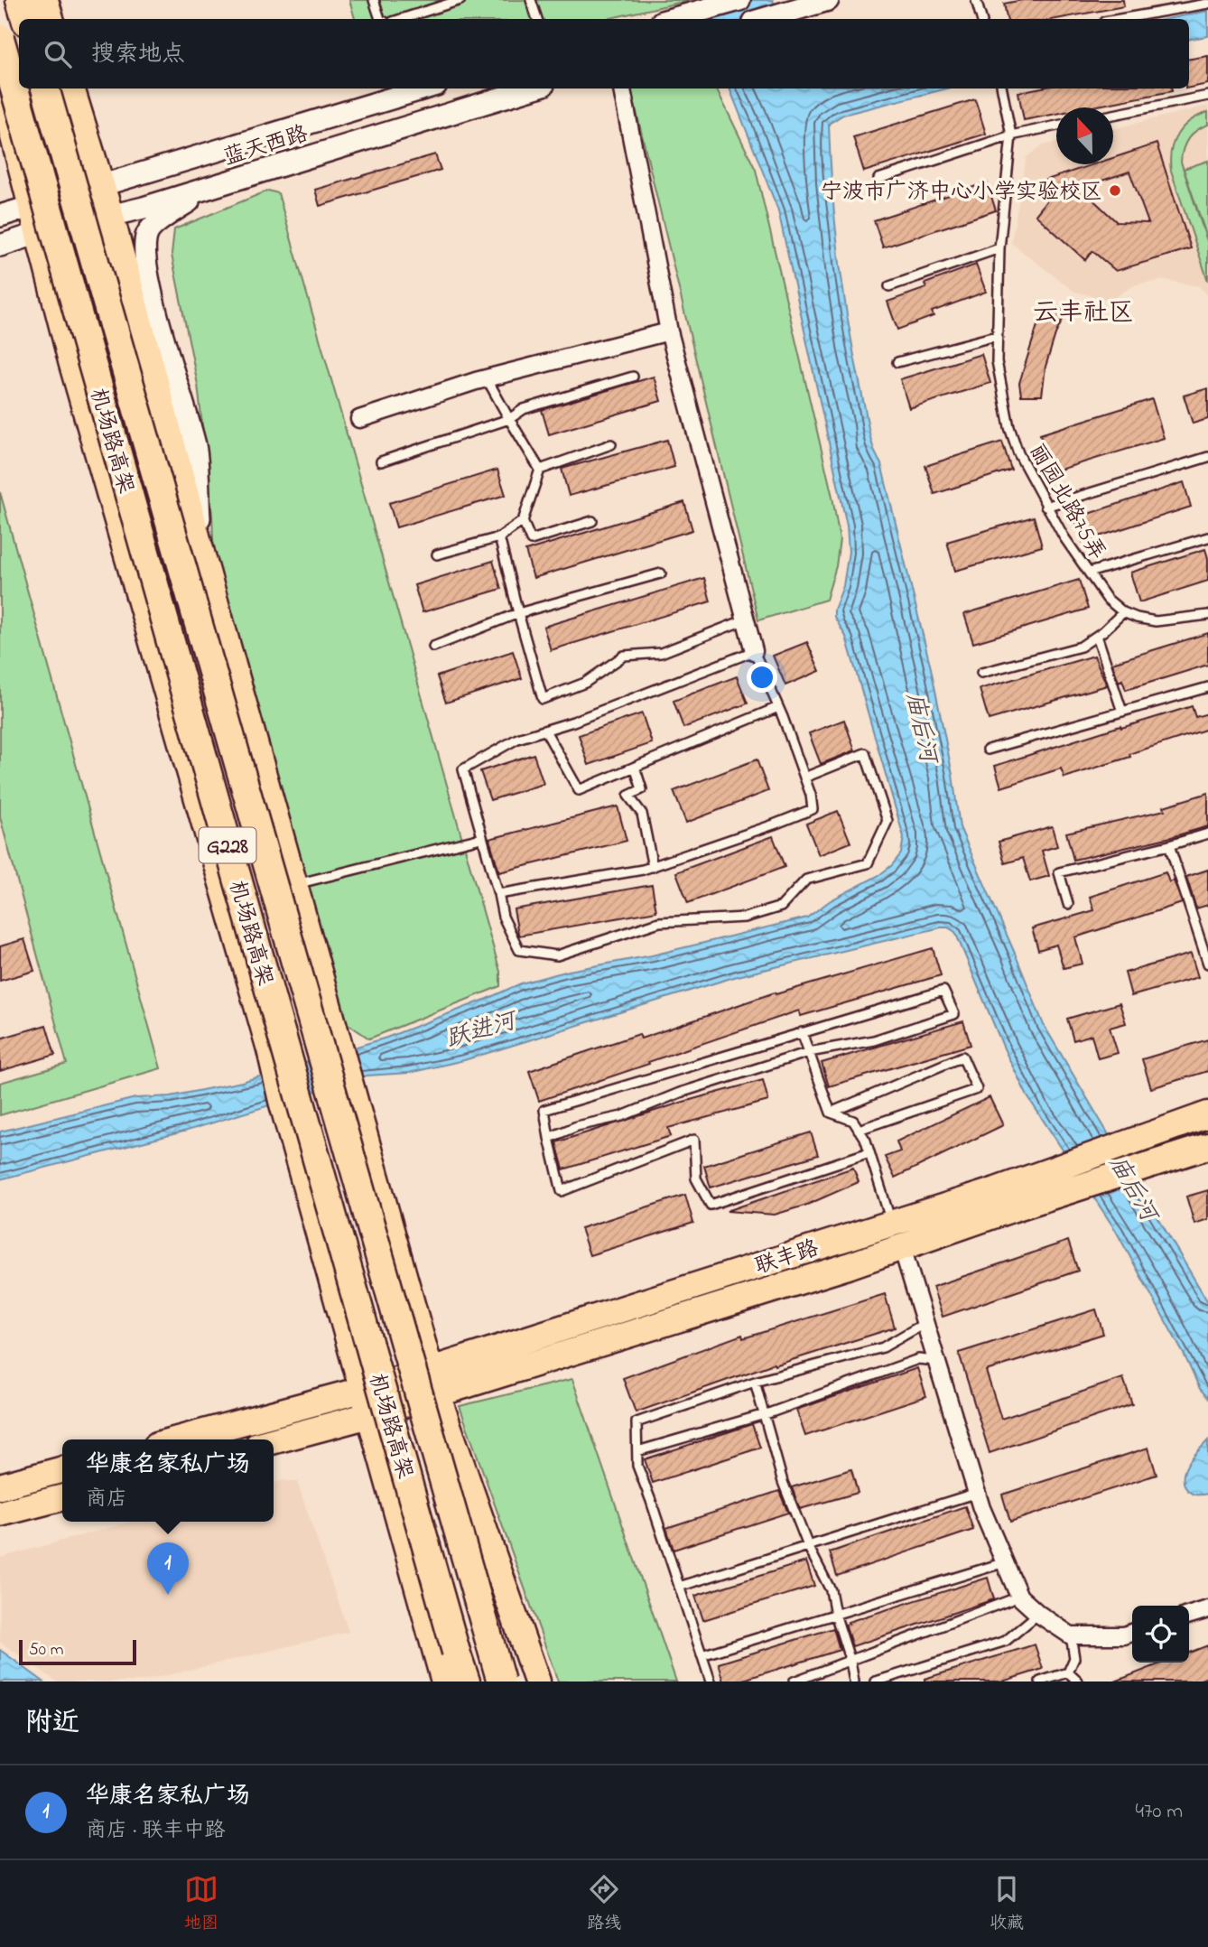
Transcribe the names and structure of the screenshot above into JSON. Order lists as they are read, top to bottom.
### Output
{
  "streets": {
    "highway": ["机场路高架", "G228"],
    "main road": ["联丰路"],
    "street": ["蓝天西路"],
    "lane": ["丽园北路75弄"]
  },
  "districts": ["云丰社区"],
  "water": ["庙后河", "跃进河"],
  "places": ["宁波市广济中心小学实验校区"],
  "scale_bar": "50 m",
  "north": "top",
  "page": {
    "search": "搜索地点",
    "popup": ["华康名家私广场", "商店"],
    "pins": "1",
    "scale": "50 m",
    "heading": "附近",
    "list": [
      {
        "mark": "1",
        "name": "华康名家私广场",
        "note": "商店 · 联丰中路",
        "value": "470 m"
      }
    ],
    "nav": ["地图", "路线", "收藏"]
  }
}
